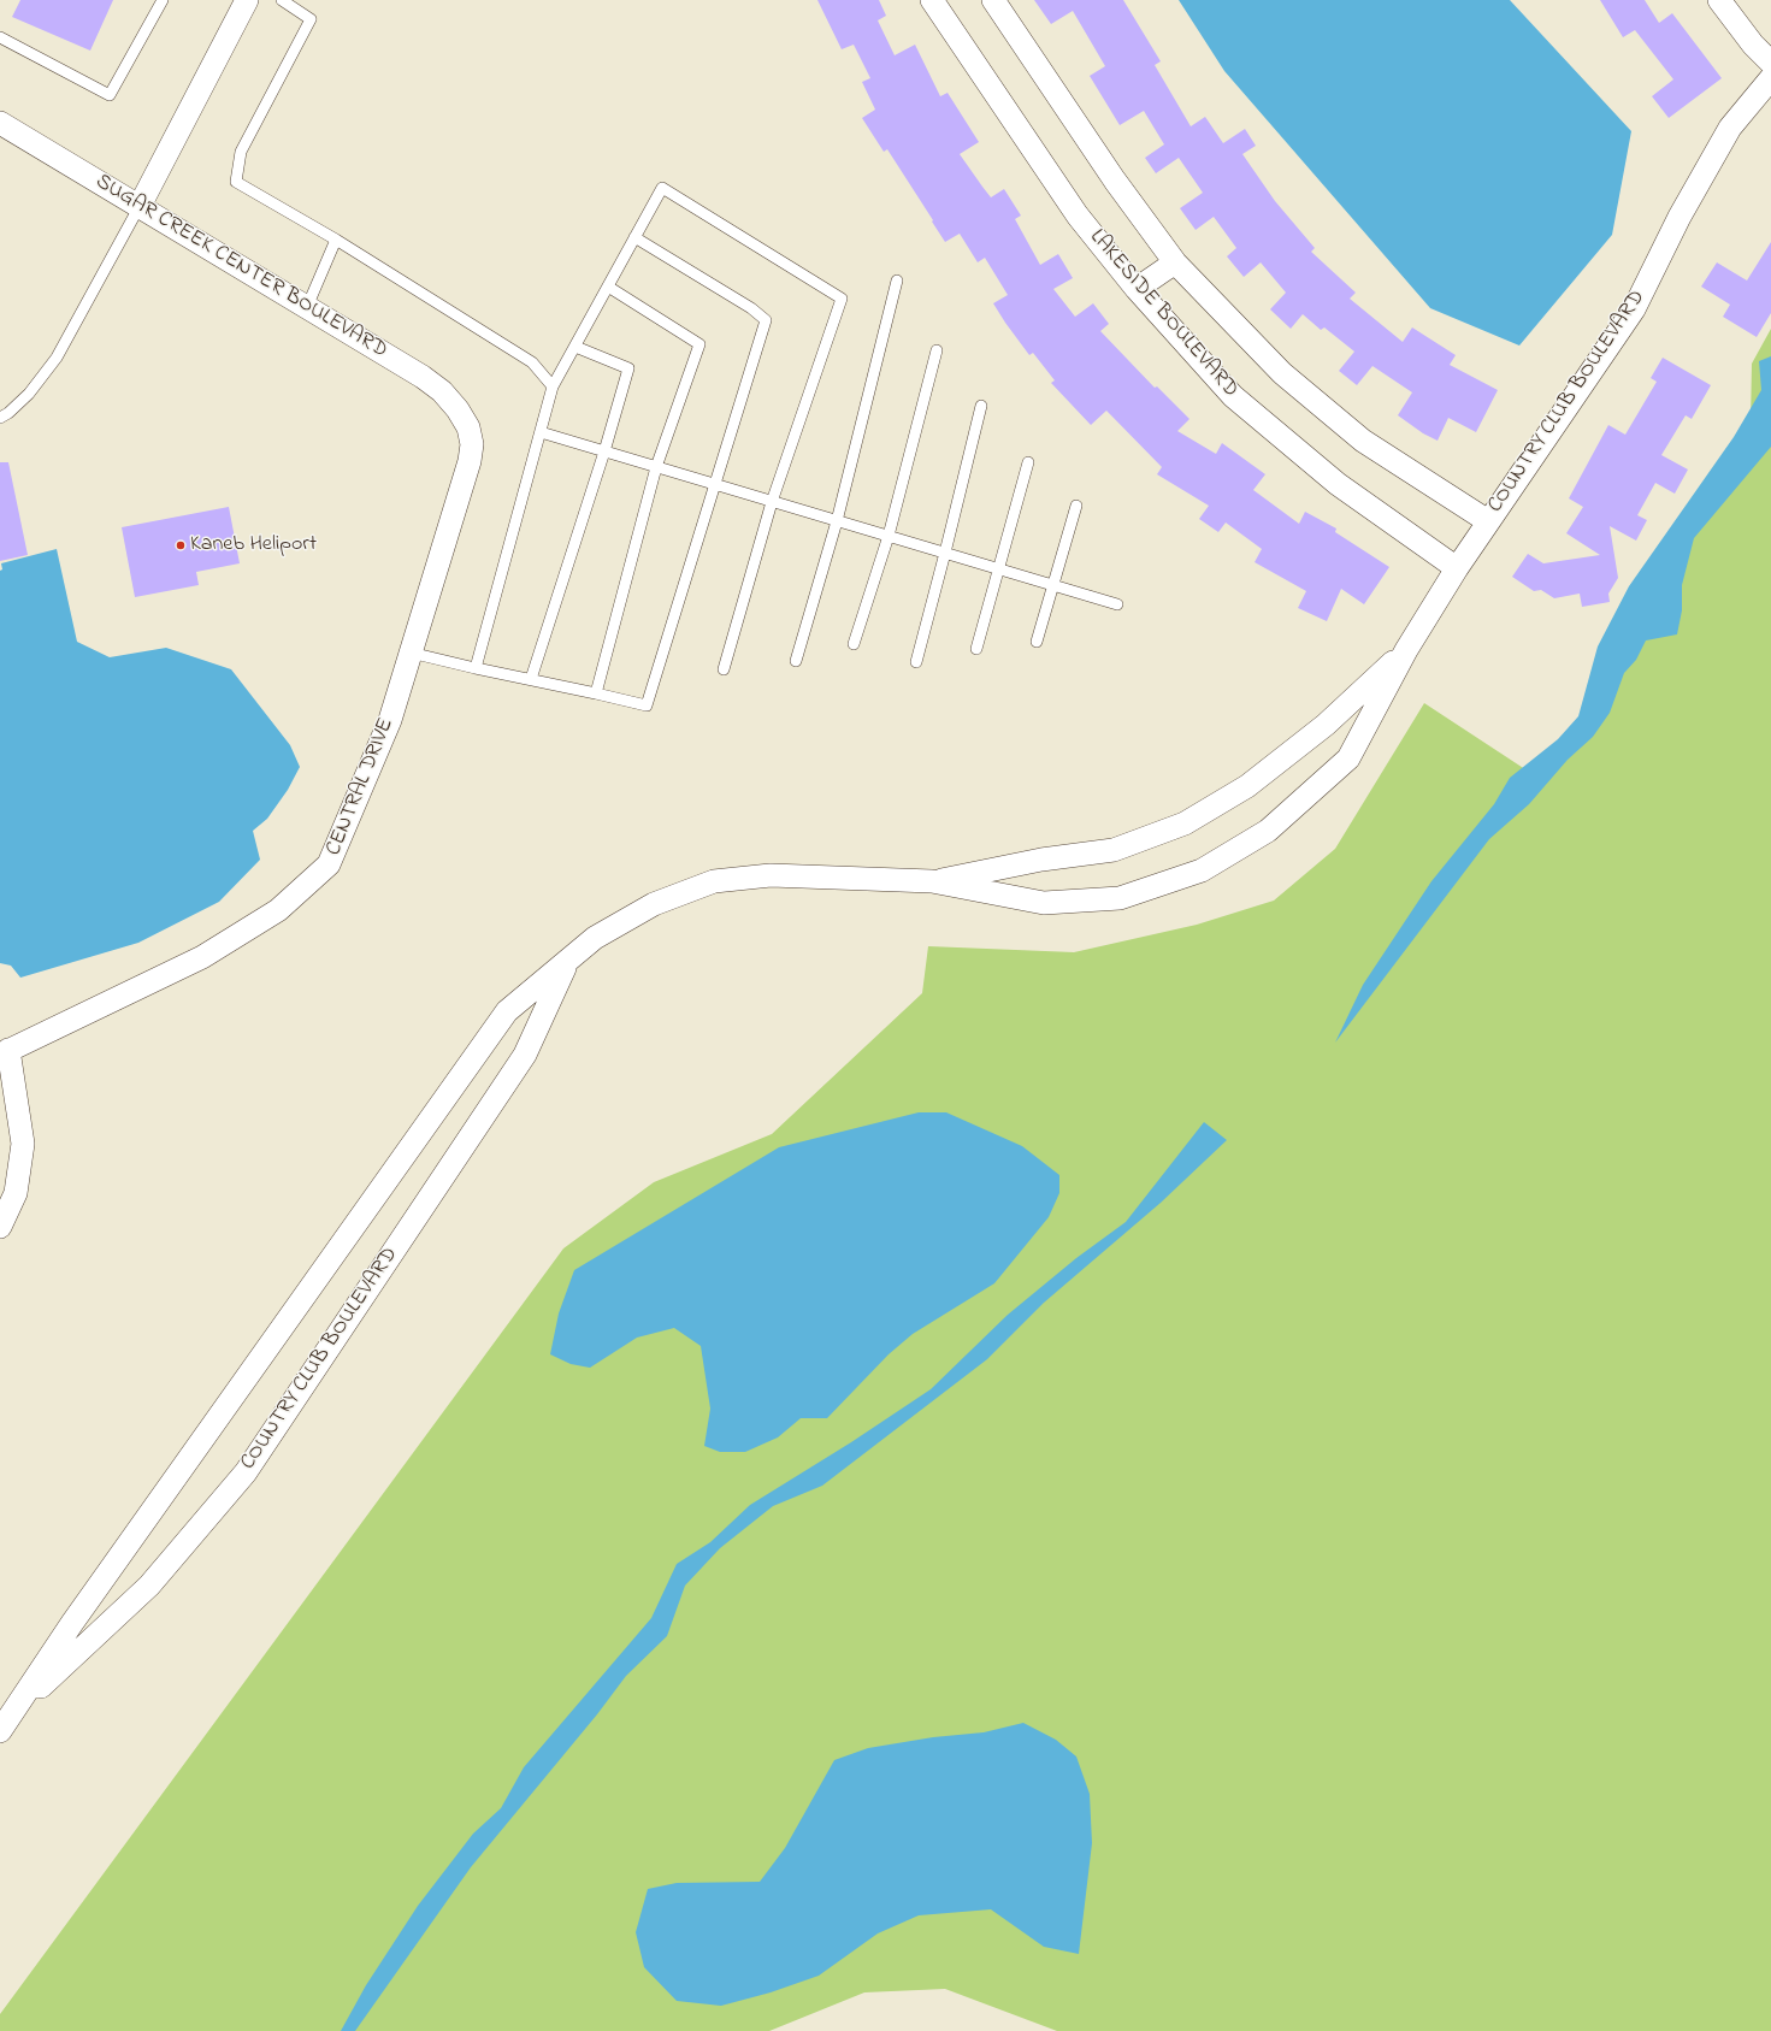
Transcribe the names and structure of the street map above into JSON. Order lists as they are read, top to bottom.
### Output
{
  "streets": {
    "street": [
      "SUGAR CREEK CENTER BOULEVARD",
      "LAKESIDE BOULEVARD",
      "COUNTRY CLUB BOULEVARD",
      "CENTRAL DRIVE"
    ]
  },
  "crossings": [
    ["SUGAR CREEK CENTER BOULEVARD", "CENTRAL DRIVE"],
    ["LAKESIDE BOULEVARD", "COUNTRY CLUB BOULEVARD"]
  ],
  "places": ["Kaneb Heliport"]
}
